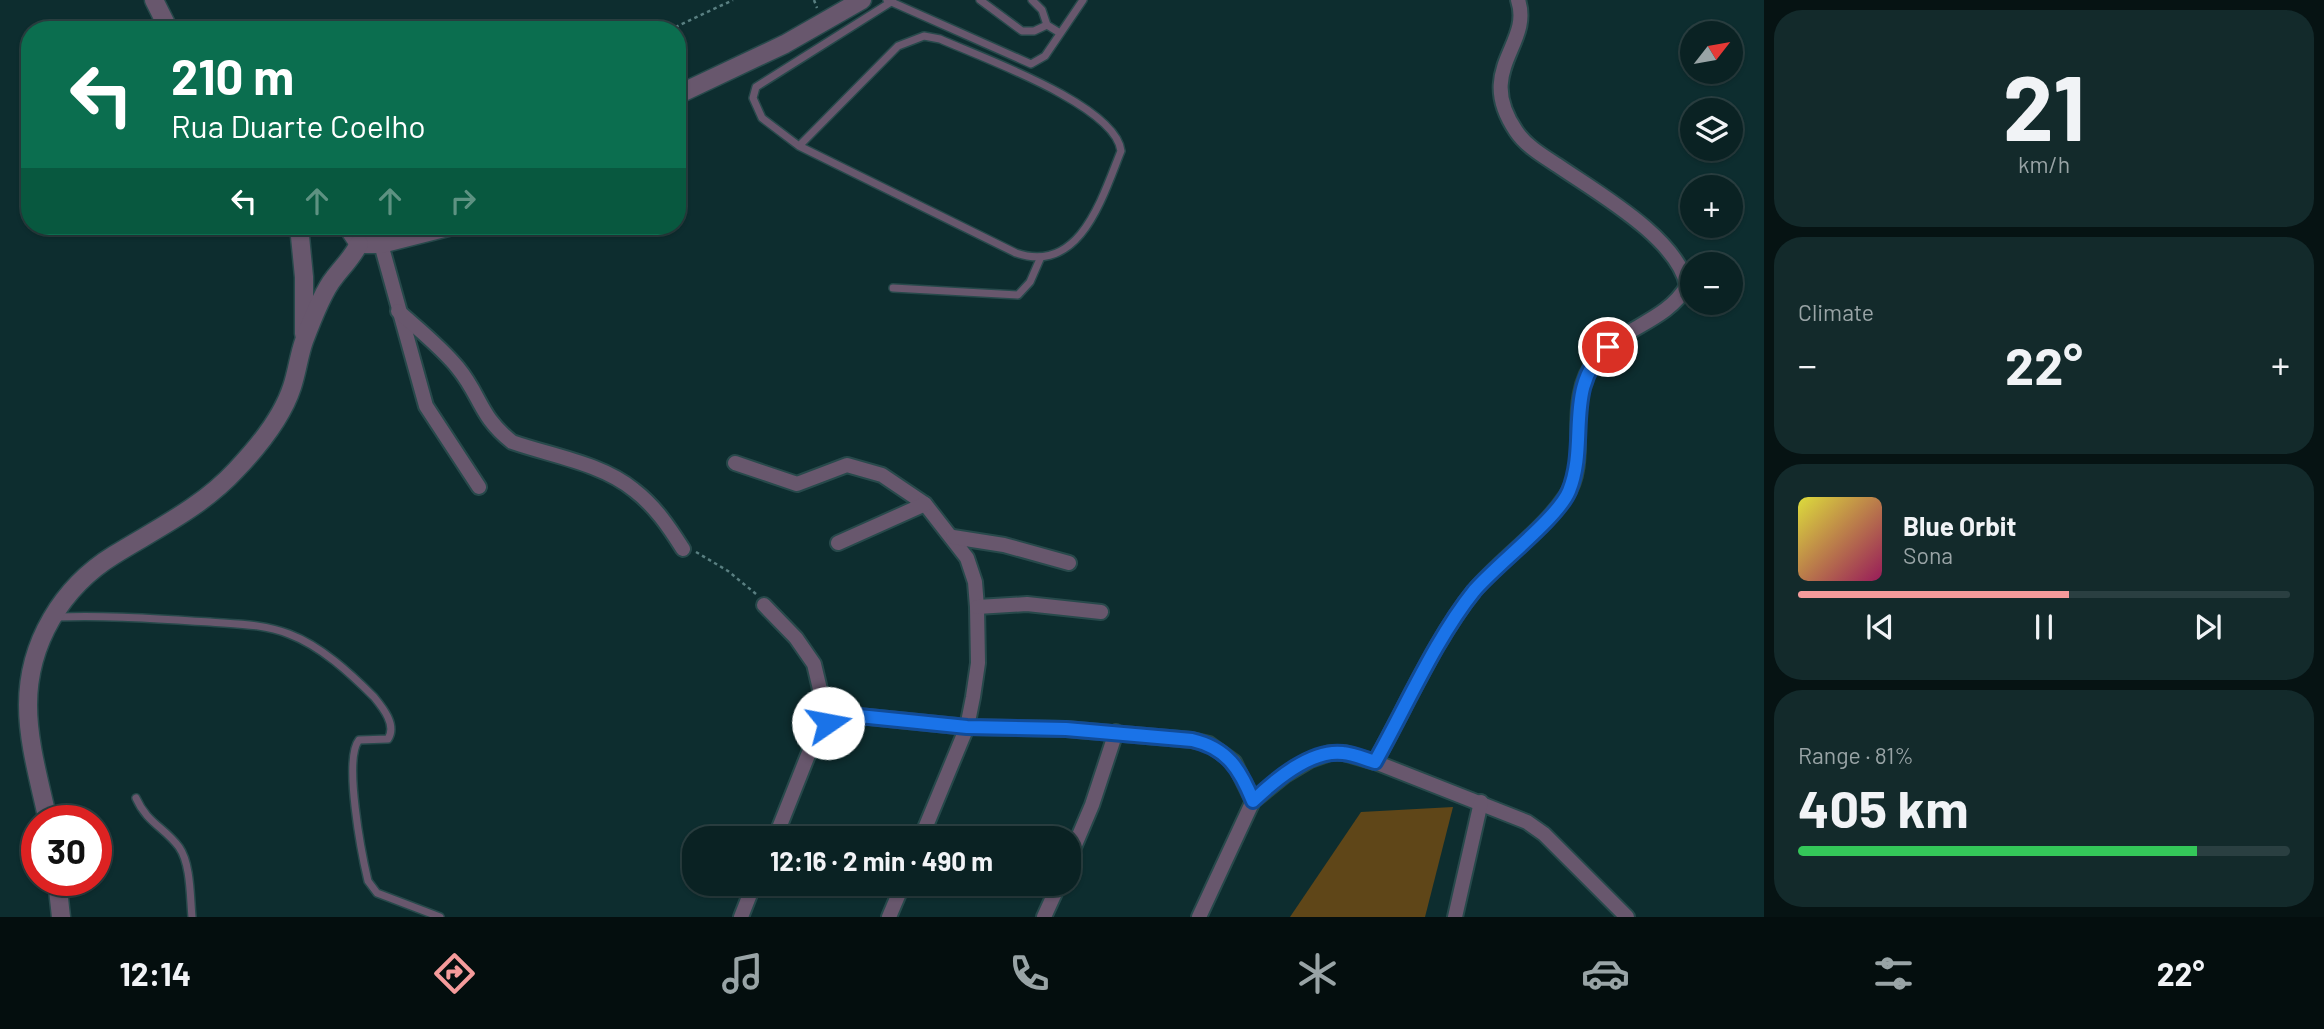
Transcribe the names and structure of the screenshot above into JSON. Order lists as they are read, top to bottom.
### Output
{
  "north": "top right",
  "page": {
    "tile": [
      ["21", "km/h"],
      "Climate",
      ["Range · 81%", "405 km"]
    ],
    "map_buttons": ["+", "−"],
    "turn": ["210 m", "Rua Duarte Coelho"],
    "heat": ["−", "22°", "+"],
    "song": ["Blue Orbit", "Sona"],
    "limit": "30",
    "trip": "12:16 · 2 min · 490 m",
    "tabs": ["12:14", "22°"]
  }
}
